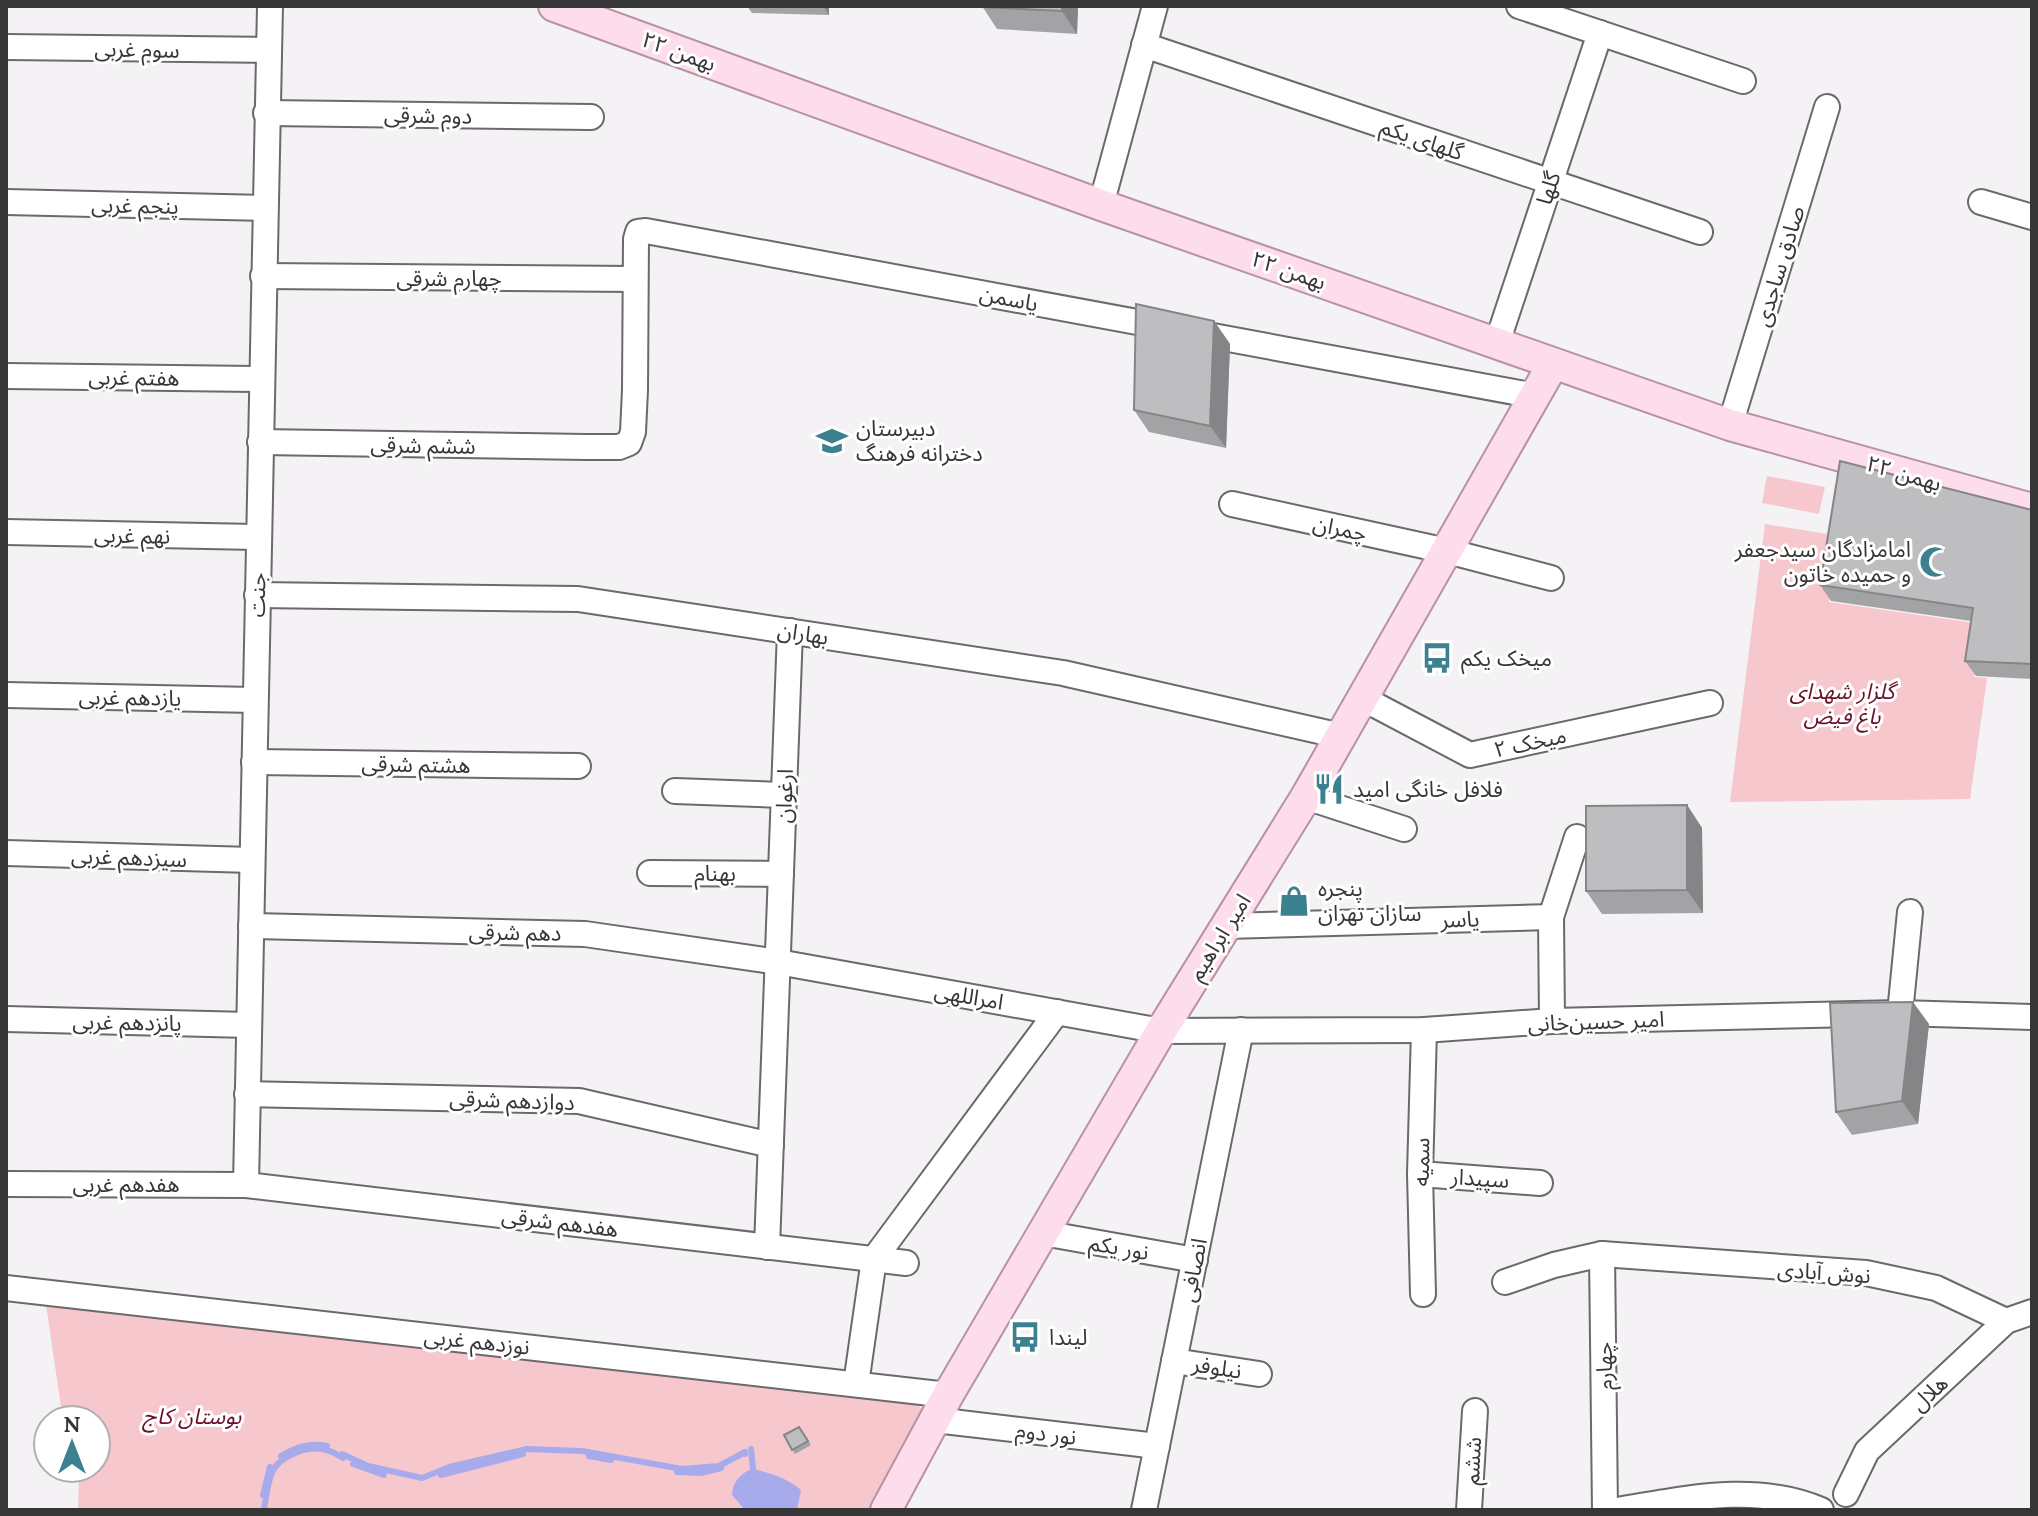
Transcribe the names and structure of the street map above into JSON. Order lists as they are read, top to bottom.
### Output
{
  "streets": {
    "main road": ["۲۲ بهمن", "امیر ابراهیم"],
    "street": [
      "سوم غربی",
      "دوم شرقی",
      "گلهای یکم",
      "گلها",
      "پنجم غربی",
      "صادق ساجدی",
      "چهارم شرقی",
      "یاسمن",
      "هفتم غربی",
      "ششم شرقی",
      "چمران",
      "نهم غربی",
      "جنت",
      "بهاران",
      "یازدهم غربی",
      "میخک ۲",
      "هشتم شرقی",
      "ارغوان",
      "سیزدهم غربی",
      "بهنام",
      "یاسر",
      "دهم شرقی",
      "امراللهی",
      "امیر حسین‌خانی",
      "پانزدهم غربی",
      "دوازدهم شرقی",
      "سمیه",
      "سپیدار",
      "هفدهم غربی",
      "هفدهم شرقی",
      "نور یکم",
      "انصافی",
      "نوش آبادی",
      "نوزدهم غربی",
      "چهارم",
      "نیلوفر",
      "هلال",
      "نور دوم",
      "ششم"
    ]
  },
  "crossings": [
    ["سوم غربی", "جنت"],
    ["۲۲ بهمن", "گلها"],
    ["۲۲ بهمن", "صادق ساجدی"],
    ["۲۲ بهمن", "امیر ابراهیم"],
    ["دوم شرقی", "جنت"],
    ["گلهای یکم", "گلها"],
    ["پنجم غربی", "جنت"],
    ["چهارم شرقی", "یاسمن"],
    ["چهارم شرقی", "جنت"],
    ["یاسمن", "ششم شرقی"],
    ["یاسمن", "امیر ابراهیم"],
    ["هفتم غربی", "جنت"],
    ["ششم شرقی", "جنت"],
    ["چمران", "امیر ابراهیم"],
    ["نهم غربی", "جنت"],
    ["جنت", "بهاران"],
    ["جنت", "یازدهم غربی"],
    ["جنت", "هشتم شرقی"],
    ["جنت", "سیزدهم غربی"],
    ["جنت", "دهم شرقی"],
    ["جنت", "پانزدهم غربی"],
    ["جنت", "دوازدهم شرقی"],
    ["جنت", "هفدهم غربی"],
    ["جنت", "هفدهم شرقی"],
    ["بهاران", "ارغوان"],
    ["بهاران", "امیر ابراهیم"],
    ["میخک ۲", "امیر ابراهیم"],
    ["ارغوان", "بهنام"],
    ["ارغوان", "دهم شرقی"],
    ["ارغوان", "امراللهی"],
    ["ارغوان", "دوازدهم شرقی"],
    ["ارغوان", "هفدهم شرقی"],
    ["یاسر", "امیر ابراهیم"],
    ["دهم شرقی", "امراللهی"],
    ["امیر ابراهیم", "امراللهی"],
    ["امیر ابراهیم", "امیر حسین‌خانی"],
    ["امیر ابراهیم", "نور یکم"],
    ["امیر ابراهیم", "نوزدهم غربی"],
    ["امیر ابراهیم", "نور دوم"],
    ["امراللهی", "امیر حسین‌خانی"],
    ["امیر حسین‌خانی", "سمیه"],
    ["امیر حسین‌خانی", "انصافی"],
    ["سمیه", "سپیدار"],
    ["هفدهم غربی", "هفدهم شرقی"],
    ["نور یکم", "انصافی"],
    ["انصافی", "نیلوفر"],
    ["انصافی", "نور دوم"],
    ["نوش آبادی", "چهارم"],
    ["نوش آبادی", "هلال"],
    ["نوزدهم غربی", "نور دوم"]
  ],
  "parks": ["گلزار شهدای باغ فیض", "بوستان کاج"],
  "places": {
    "school or university": ["دبیرستان دخترانه فرهنگ"],
    "mosque": ["امامزادگان سیدجعفر و حمیده خاتون"],
    "bus stop": ["میخک یکم", "لیندا"],
    "restaurant": ["فلافل خانگی امید"],
    "shop": ["پنجره سازان تهران"]
  },
  "north": "top"
}
